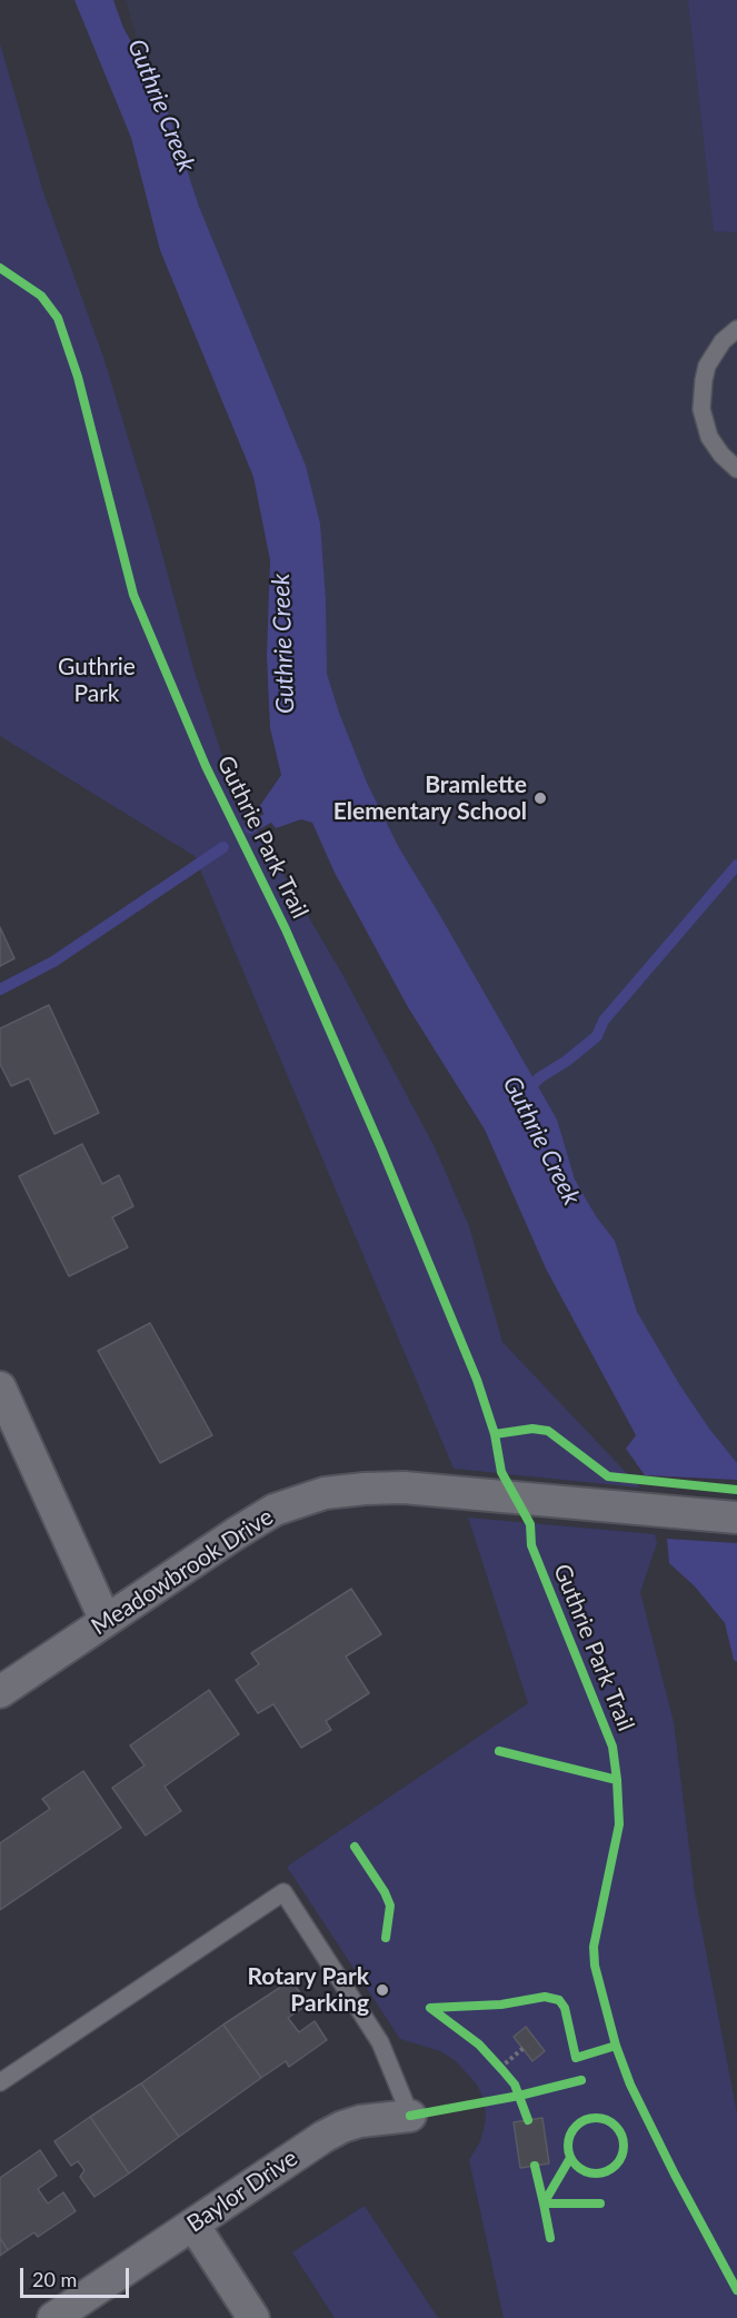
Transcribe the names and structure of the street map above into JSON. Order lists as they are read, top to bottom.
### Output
{
  "streets": {
    "street": ["Meadowbrook Drive", "Baylor Drive"],
    "cycle path": ["Guthrie Park Trail"]
  },
  "water": ["Guthrie Creek"],
  "parks": ["Guthrie Park"],
  "places": ["Bramlette Elementary School", "Rotary Park Parking"],
  "scale_bar": "20 m"
}
